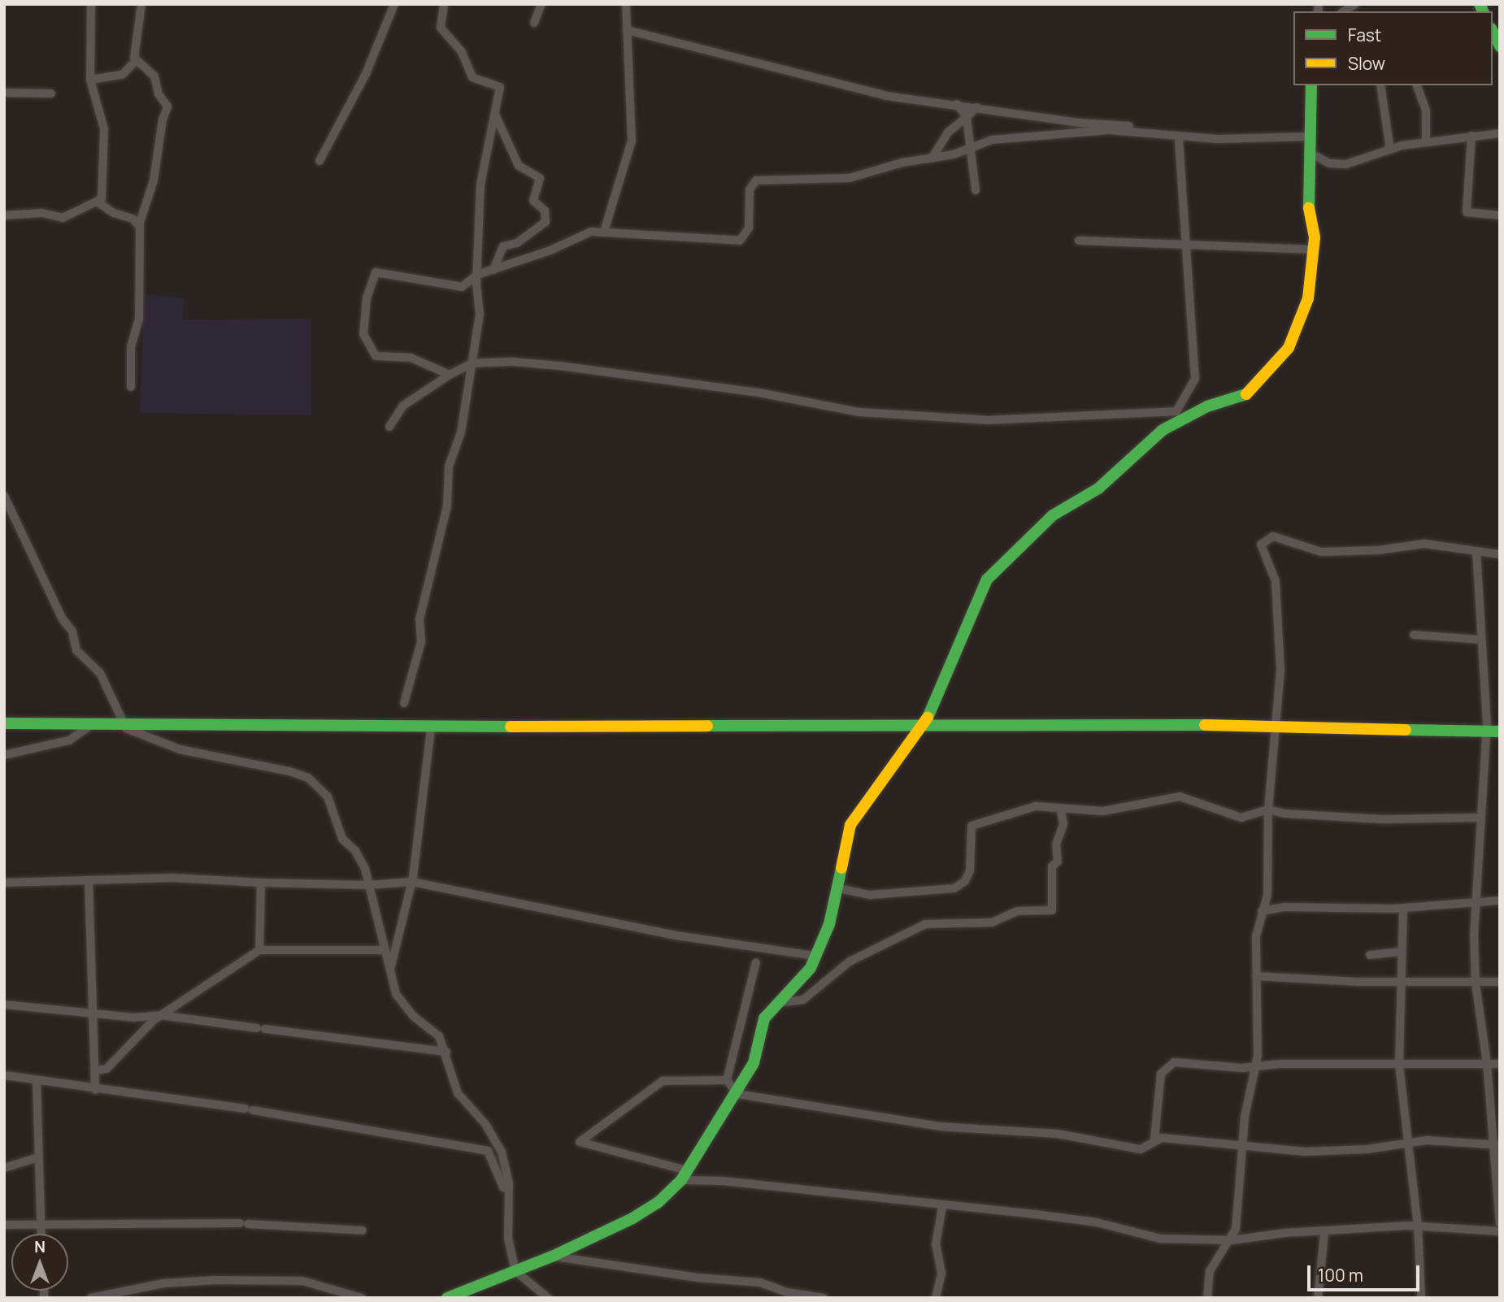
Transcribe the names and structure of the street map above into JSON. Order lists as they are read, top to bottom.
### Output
{
  "legend": ["Fast", "Slow"],
  "scale_bar": "100 m",
  "north": "top"
}
